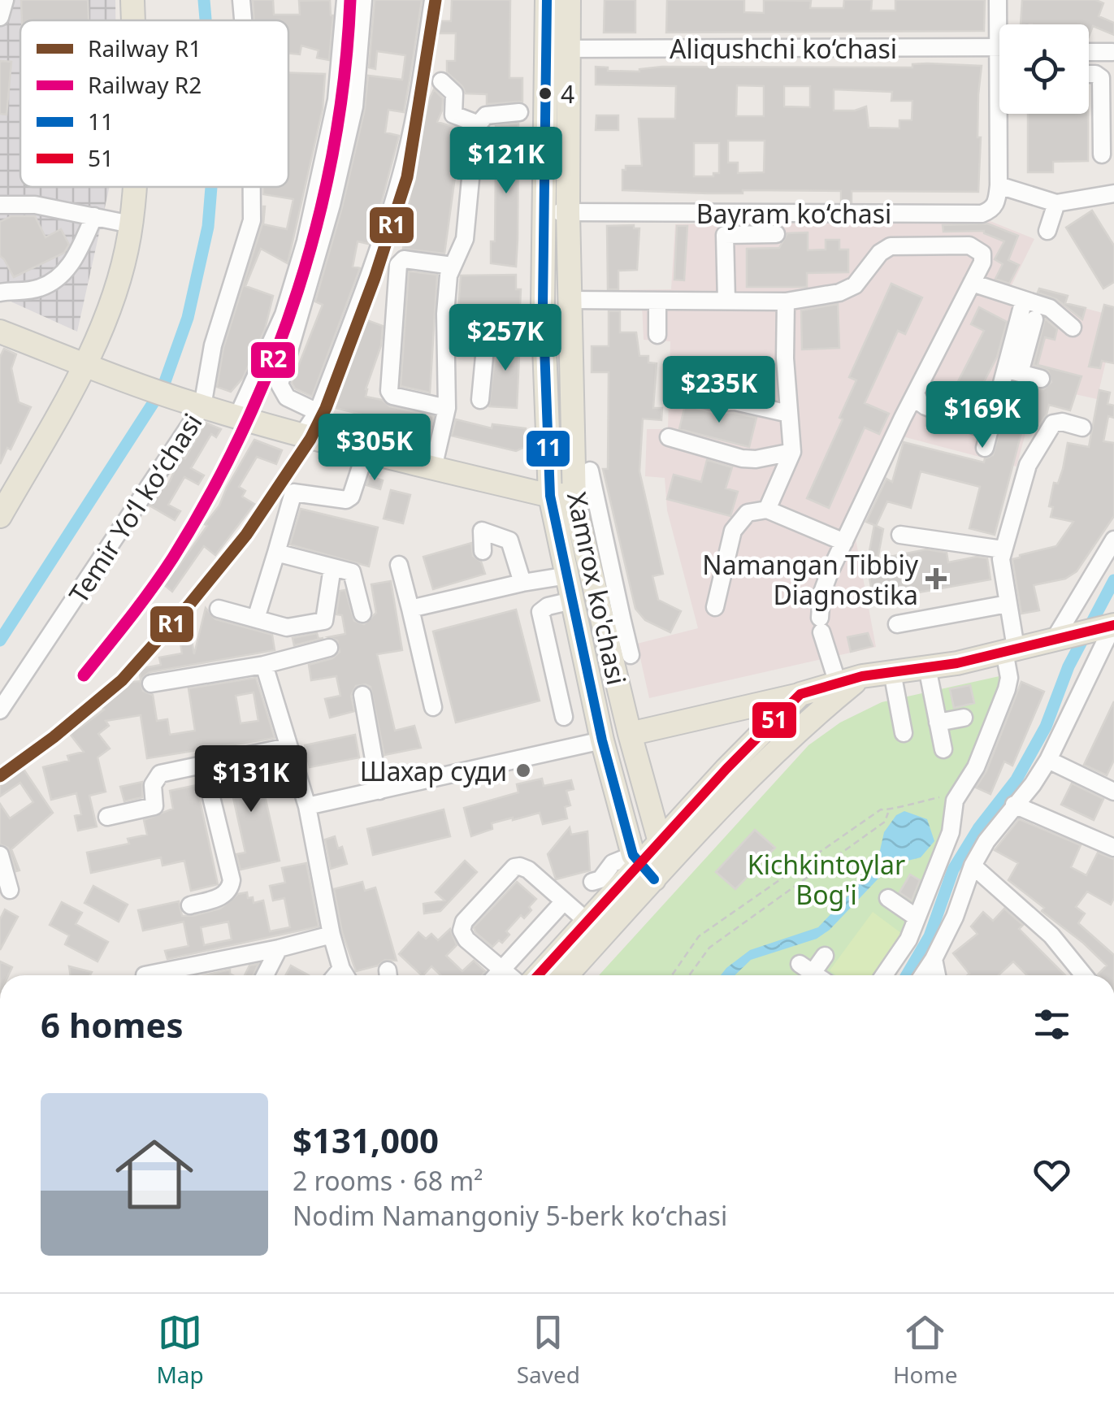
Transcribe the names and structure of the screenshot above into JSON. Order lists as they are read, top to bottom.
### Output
{
  "streets": {
    "main road": ["Xamrox ko'chasi"],
    "street": ["Aliqushchi ko‘chasi", "Bayram ko‘chasi", "Temir Yoʻl koʻchasi"]
  },
  "crossings": [
    ["Aliqushchi ko‘chasi", "Xamrox ko'chasi"],
    ["Bayram ko‘chasi", "Xamrox ko'chasi"]
  ],
  "parks": ["Kichkintoylar Bog'i"],
  "places": {
    "other": ["4", "Шахар суди"],
    "health": ["Namangan Tibbiy Diagnostika"]
  },
  "lines": [
    "rail line R1",
    "rail line R2",
    "transit line 11",
    "transit line 51"
  ],
  "legend": [
    "Railway R1",
    "Railway R2",
    "11",
    "51"
  ],
  "page": {
    "price": [
      "$121K",
      "$257K",
      "$235K",
      "$169K",
      "$305K",
      "$131K"
    ],
    "heading": "6 homes",
    "list": [
      {
        "name": "$131,000",
        "note": "2 rooms · 68 m² · Nodim Namangoniy 5-berk koʻchasi"
      }
    ],
    "tabs": ["Map", "Saved", "Home"]
  }
}
